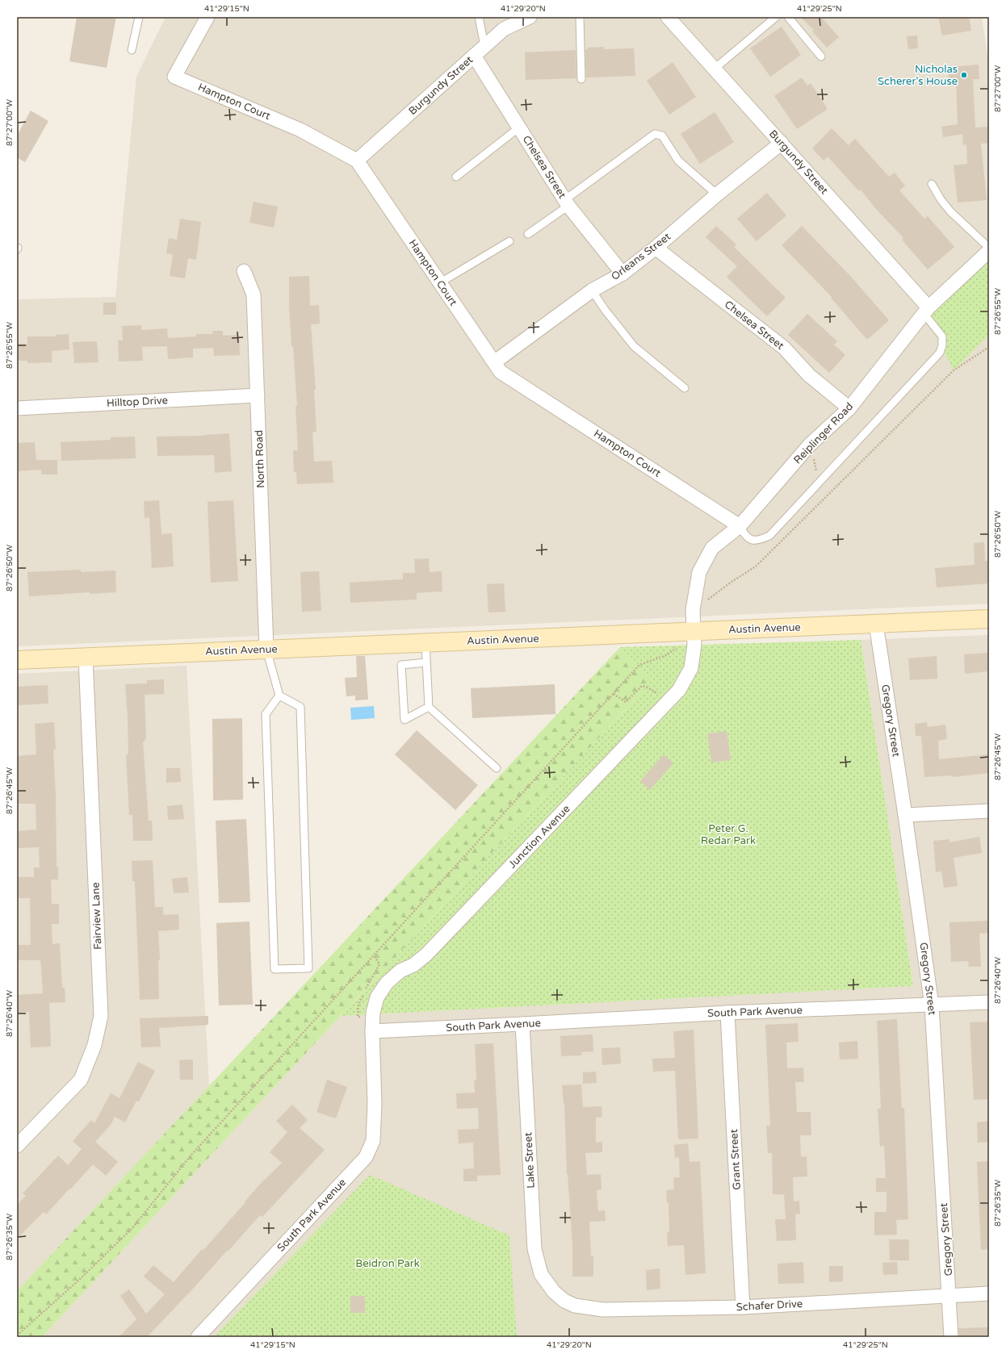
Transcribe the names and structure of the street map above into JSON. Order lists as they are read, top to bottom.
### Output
{
  "streets": {
    "street": [
      "Burgundy Street",
      "Hampton Court",
      "Chelsea Street",
      "Orleans Street",
      "Hilltop Drive",
      "Reiplinger Road",
      "North Road",
      "Austin Avenue",
      "Gregory Street",
      "Junction Avenue",
      "Fairview Lane",
      "South Park Avenue",
      "Grant Street",
      "Lake Street",
      "Schafer Drive"
    ]
  },
  "crossings": [
    ["Burgundy Street", "Hampton Court"],
    ["Burgundy Street", "Chelsea Street"],
    ["Burgundy Street", "Orleans Street"],
    ["Burgundy Street", "Reiplinger Road"],
    ["Hampton Court", "Orleans Street"],
    ["Hampton Court", "Reiplinger Road"],
    ["Chelsea Street", "Orleans Street"],
    ["Chelsea Street", "Reiplinger Road"],
    ["Hilltop Drive", "North Road"],
    ["Reiplinger Road", "Austin Avenue"],
    ["Reiplinger Road", "Junction Avenue"],
    ["North Road", "Austin Avenue"],
    ["Austin Avenue", "Gregory Street"],
    ["Austin Avenue", "Junction Avenue"],
    ["Austin Avenue", "Fairview Lane"],
    ["Gregory Street", "South Park Avenue"],
    ["Gregory Street", "Schafer Drive"],
    ["Junction Avenue", "South Park Avenue"],
    ["South Park Avenue", "Grant Street"],
    ["South Park Avenue", "Lake Street"],
    ["Grant Street", "Schafer Drive"],
    ["Lake Street", "Schafer Drive"]
  ],
  "parks": ["Peter G. Redar Park", "Beidron Park"],
  "places": ["Nicholas Scherer's House"],
  "coordinates": [
    "41°29'15\"N",
    "41°29'20\"N",
    "41°29'25\"N",
    "87°27'00\"W",
    "87°26'55\"W",
    "87°26'50\"W",
    "87°26'45\"W",
    "87°26'40\"W",
    "87°26'35\"W"
  ]
}
